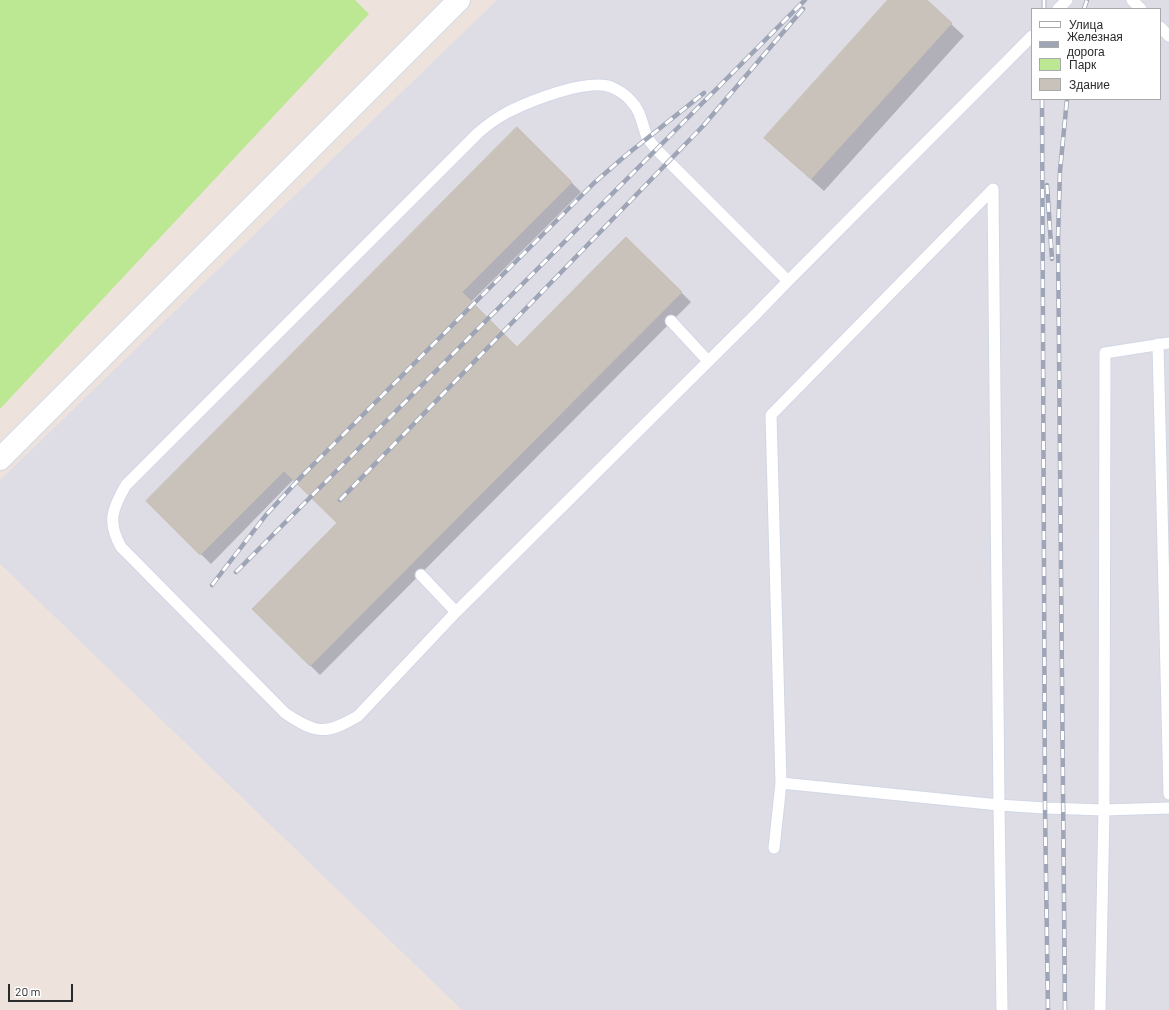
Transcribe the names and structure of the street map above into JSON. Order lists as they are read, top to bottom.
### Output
{
  "legend": [
    "Улица",
    "Железная дорога",
    "Парк",
    "Здание"
  ],
  "scale_bar": "20 m"
}
